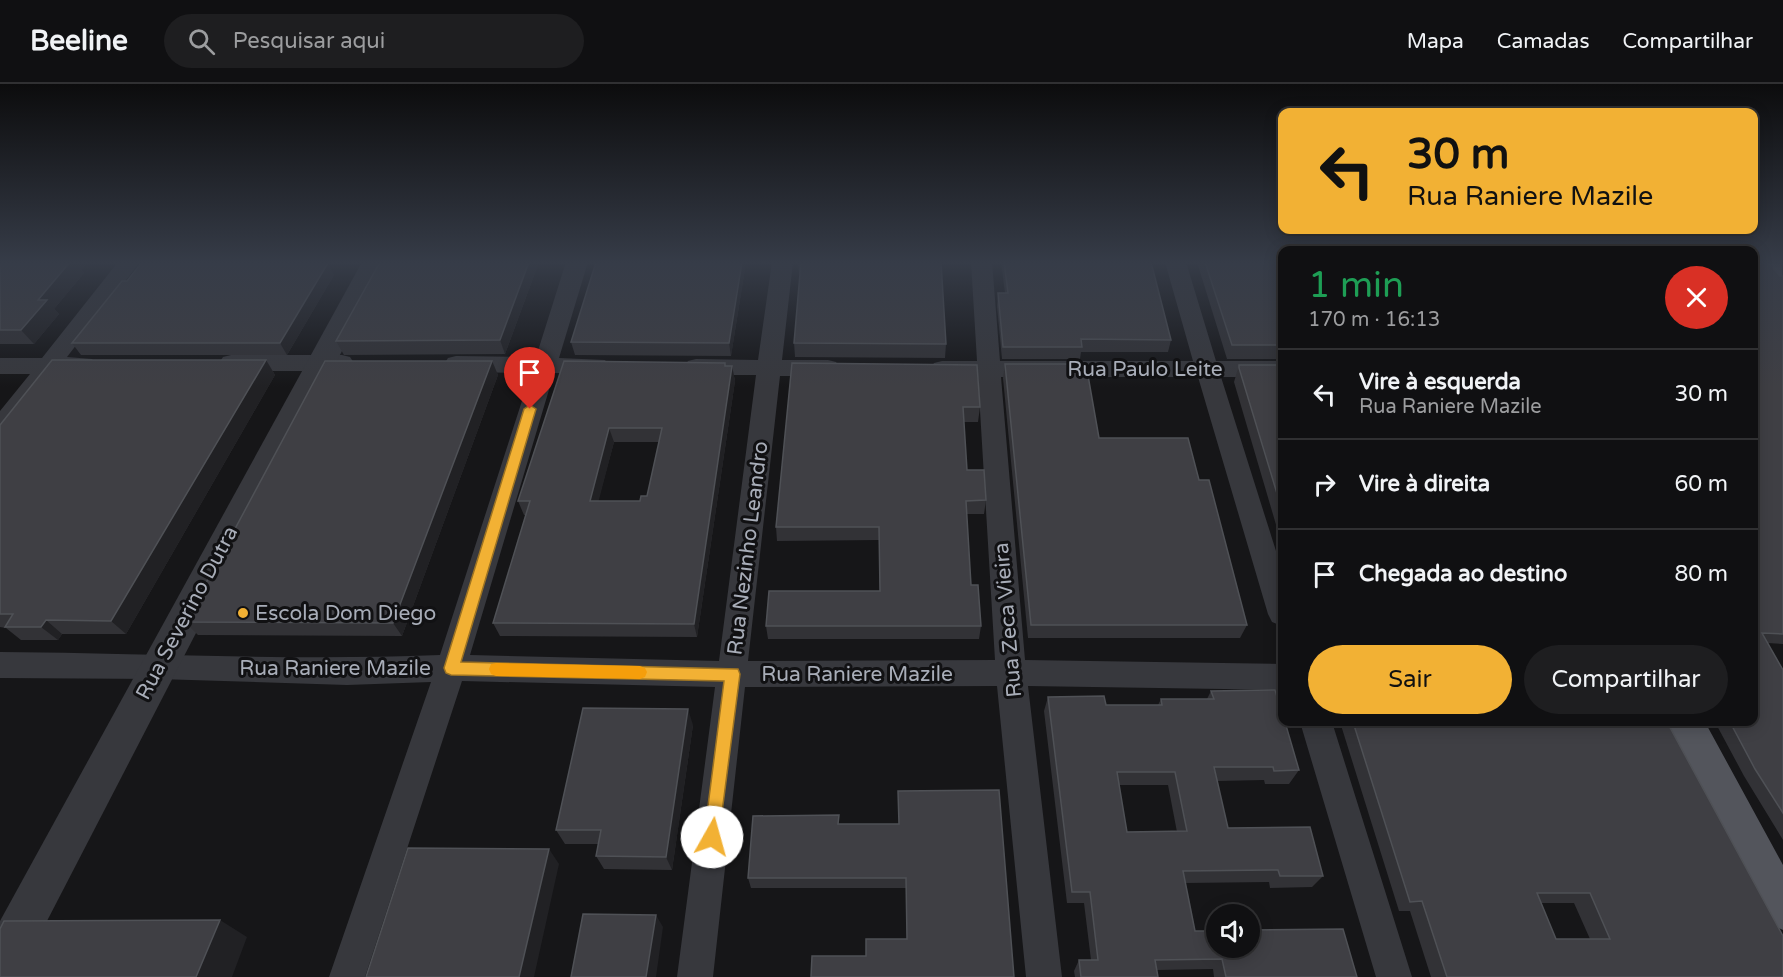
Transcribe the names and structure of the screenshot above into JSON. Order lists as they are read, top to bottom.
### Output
{
  "streets": {
    "street": [
      "Rua Paulo Leite",
      "Rua Nezinho Leandro",
      "Rua Severino Dutra",
      "Rua Zeca Vieira",
      "Rua Raniere Mazile"
    ]
  },
  "crossings": [
    ["Rua Paulo Leite", "Rua Zeca Vieira"],
    ["Rua Nezinho Leandro", "Rua Raniere Mazile"],
    ["Rua Severino Dutra", "Rua Raniere Mazile"],
    ["Rua Zeca Vieira", "Rua Raniere Mazile"]
  ],
  "places": ["Escola Dom Diego"],
  "page": {
    "header": "Beeline",
    "search": "Pesquisar aqui",
    "nav": ["Mapa", "Camadas", "Compartilhar"],
    "turn": ["30 m", "Rua Raniere Mazile"],
    "heading": ["1 min", "170 m · 16:13"],
    "list": [
      {
        "name": "Vire à esquerda",
        "note": "Rua Raniere Mazile",
        "value": "30 m"
      },
      {
        "name": "Vire à direita",
        "value": "60 m"
      },
      {
        "name": "Chegada ao destino",
        "value": "80 m"
      }
    ],
    "buttons": ["Sair", "Compartilhar"]
  }
}
